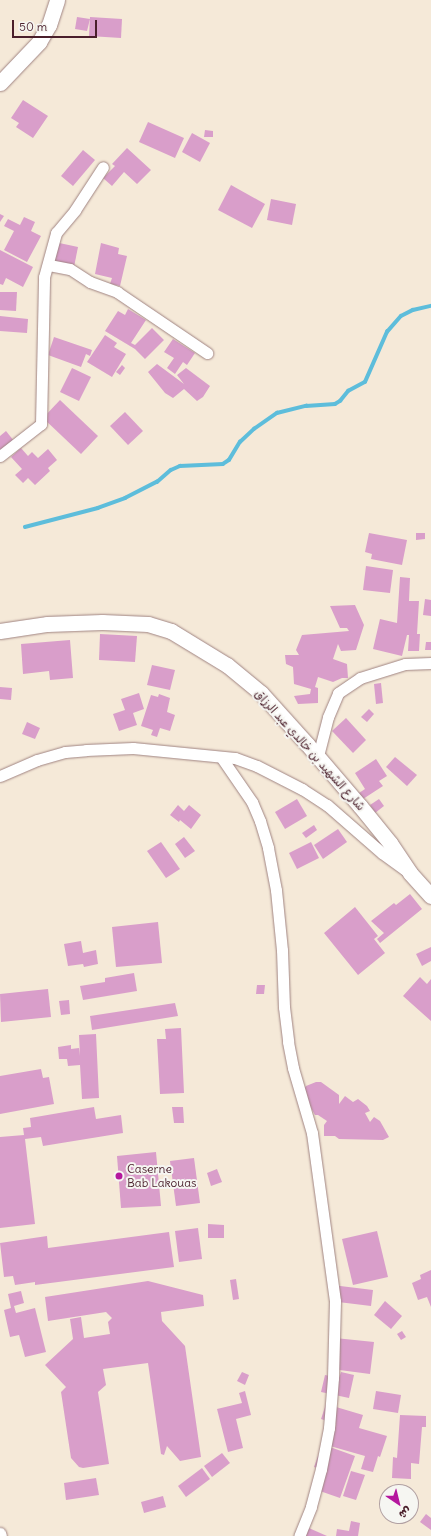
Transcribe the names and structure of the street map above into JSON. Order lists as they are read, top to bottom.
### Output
{
  "streets": {
    "main road": ["شارع الشهيد بن خالدي عبد الرزاق"]
  },
  "places": ["Caserne Bab Lakouas"],
  "scale_bar": "50 m",
  "north": "bottom right"
}
